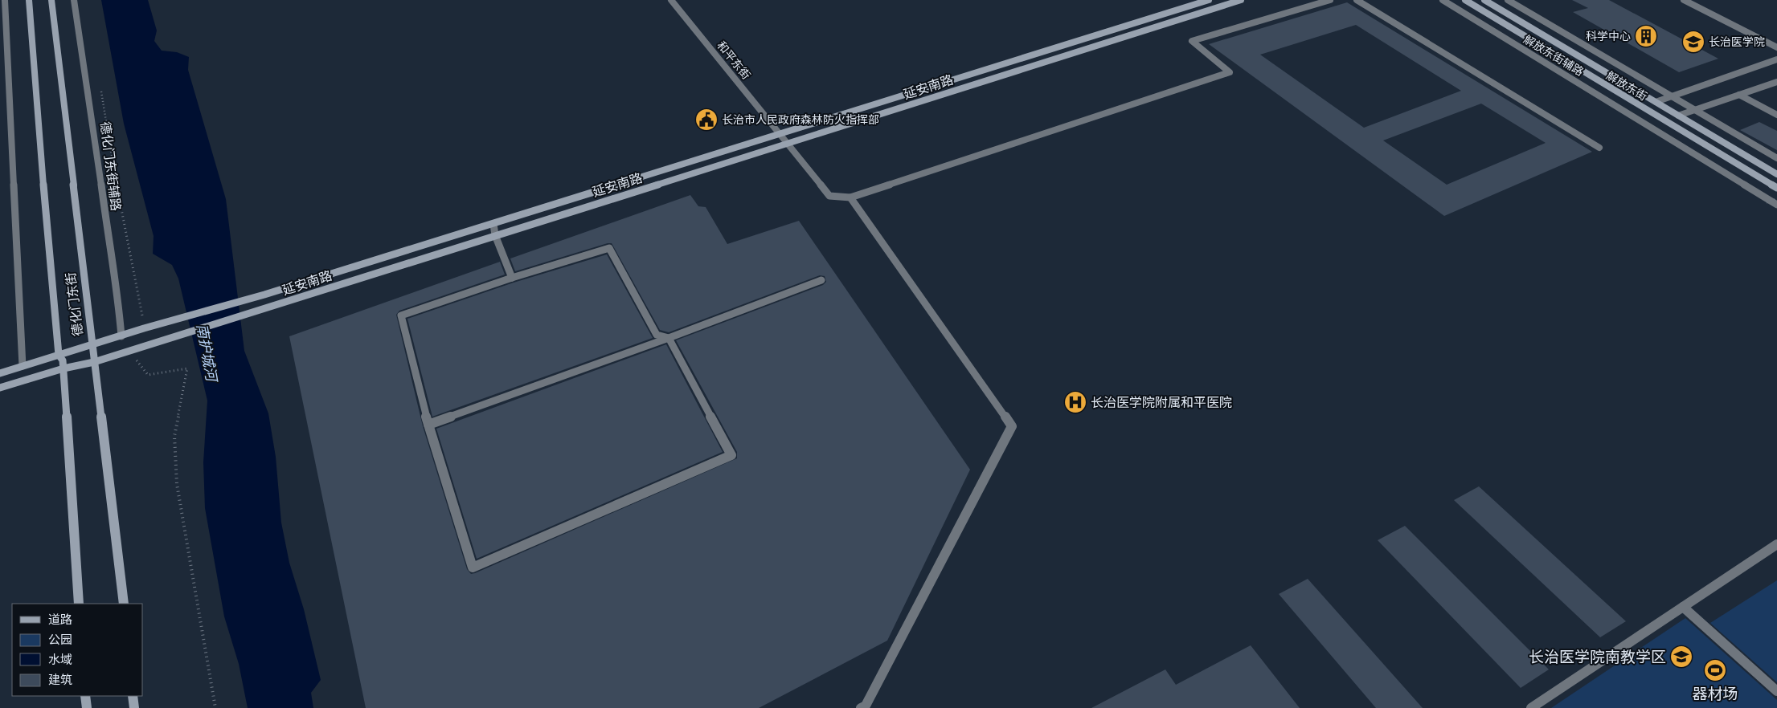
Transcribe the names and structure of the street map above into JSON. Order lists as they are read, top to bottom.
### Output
{
  "streets": {
    "main road": ["解放东街", "延安南路", "德化门东街"],
    "street": ["解放东街辅路", "和平东街", "德化门东街辅路"]
  },
  "crossings": [
    ["和平东街", "延安南路"],
    ["延安南路", "德化门东街辅路"],
    ["延安南路", "德化门东街"]
  ],
  "water": ["南护城河"],
  "places": {
    "building": ["科学中心"],
    "school or university": ["长治医学院", "长治医学院南教学区"],
    "public building": ["长治市人民政府森林防火指挥部"],
    "hospital": ["长治医学院附属和平医院"],
    "sports": ["器材场"]
  },
  "legend": [
    "道路",
    "公园",
    "水域",
    "建筑"
  ]
}
